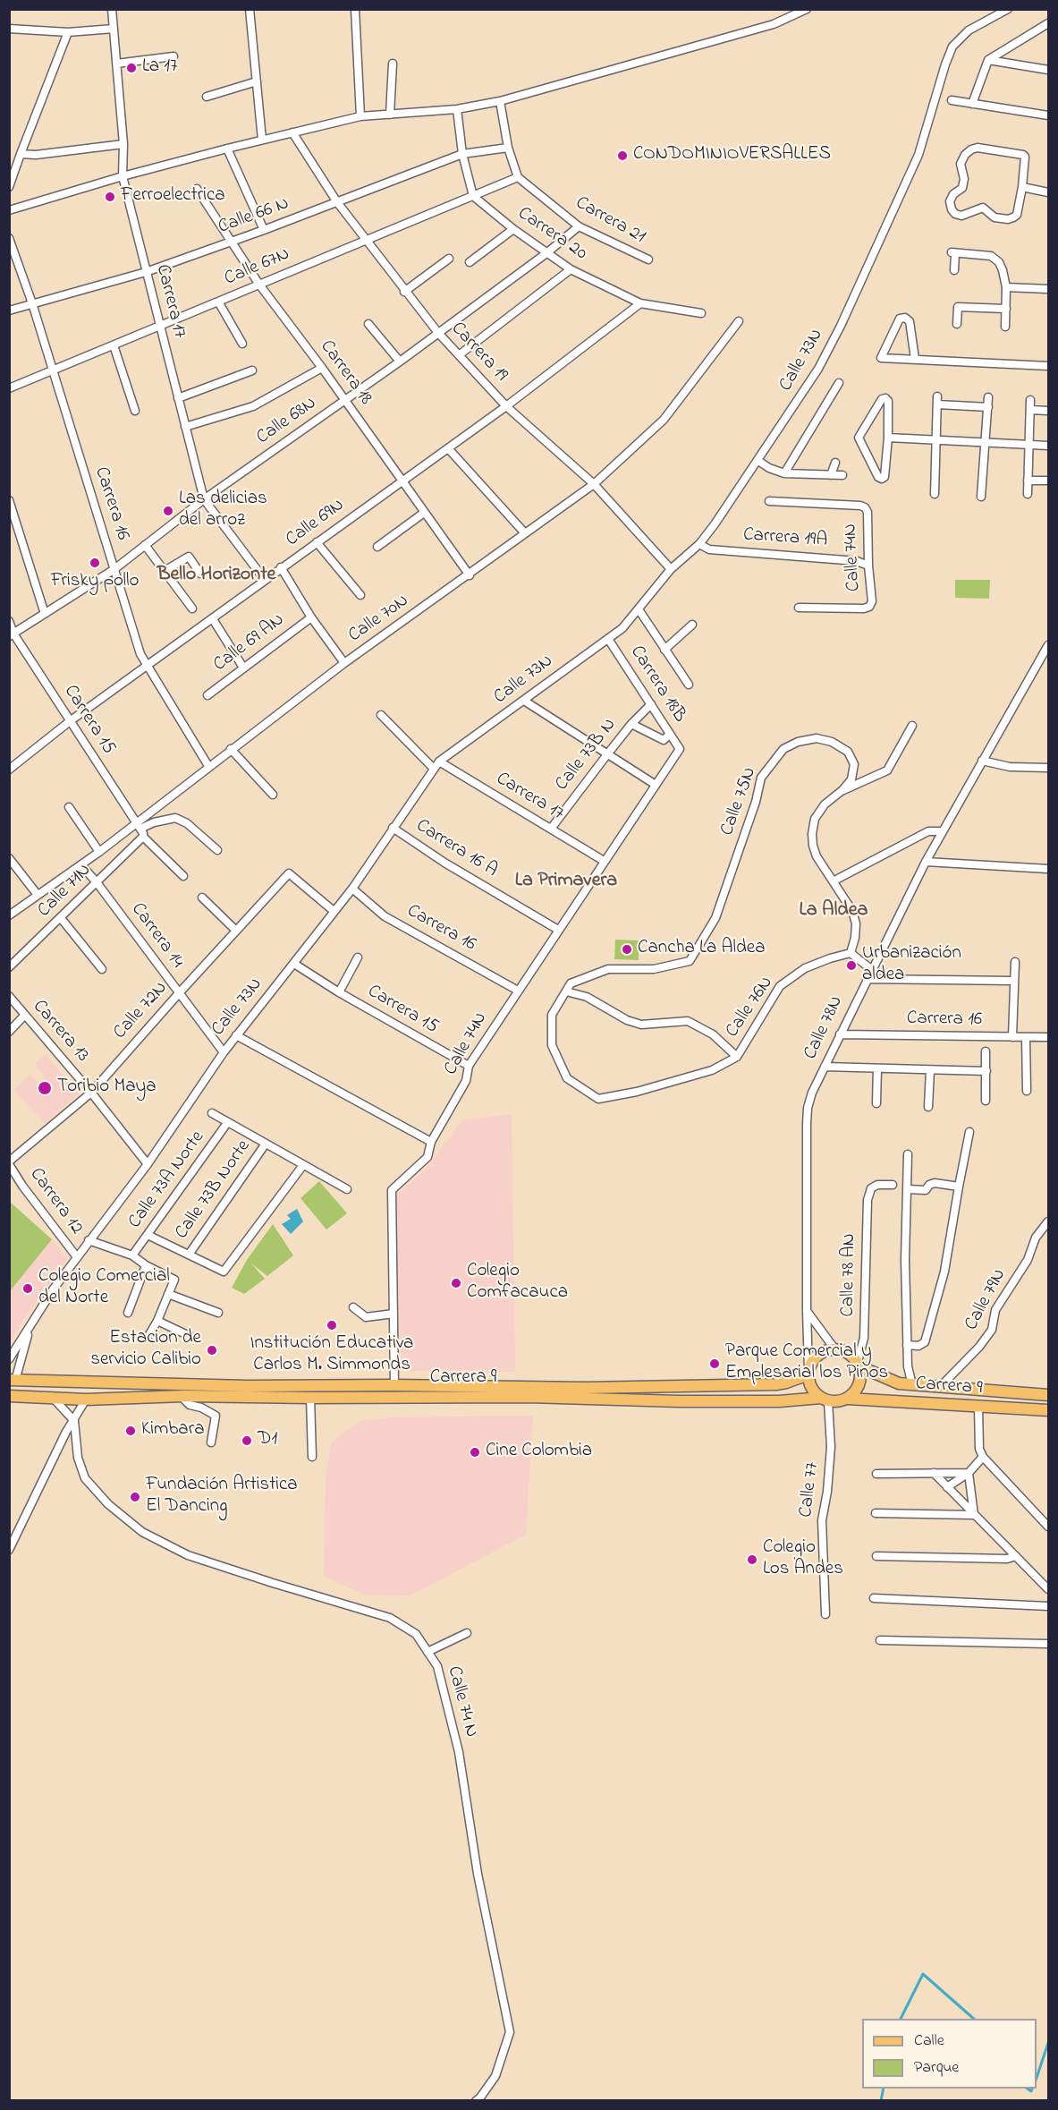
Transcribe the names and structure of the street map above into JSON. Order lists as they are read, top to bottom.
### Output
{
  "streets": {
    "main road": ["Carrera 9"],
    "street": [
      "Calle 66 N",
      "Carrera 21",
      "Carrera 20",
      "Calle 67N",
      "Carrera 17",
      "Carrera 19",
      "Calle 73N",
      "Carrera 18",
      "Calle 68N",
      "Carrera 16",
      "Calle 69N",
      "Carrera 19A",
      "Calle 74N",
      "Calle 70N",
      "Calle 69 AN",
      "Carrera 18B",
      "Carrera 15",
      "Calle 73B N",
      "Calle 75N",
      "Carrera 16 A",
      "Calle 71N",
      "Carrera 14",
      "Calle 76N",
      "Calle 72N",
      "Calle 78N",
      "Carrera 13",
      "Calle 73A Norte",
      "Calle 73B Norte",
      "Carrera 12",
      "Calle 78 AN",
      "Calle 79N",
      "Calle 77",
      "Calle 74 N"
    ]
  },
  "crossings": [
    ["Calle 66 N", "Carrera 17"],
    ["Calle 66 N", "Carrera 19"],
    ["Calle 66 N", "Carrera 18"],
    ["Calle 66 N", "Carrera 16"],
    ["Carrera 21", "Calle 67N"],
    ["Carrera 21", "Calle 68N"],
    ["Carrera 20", "Calle 67N"],
    ["Carrera 20", "Calle 68N"],
    ["Carrera 20", "Calle 69N"],
    ["Calle 67N", "Carrera 17"],
    ["Calle 67N", "Carrera 19"],
    ["Calle 67N", "Carrera 18"],
    ["Calle 67N", "Carrera 16"],
    ["Carrera 17", "Calle 73N"],
    ["Carrera 17", "Calle 68N"],
    ["Carrera 17", "Calle 69N"],
    ["Carrera 17", "Calle 74N"],
    ["Carrera 17", "Calle 73B N"],
    ["Carrera 19", "Calle 73N"],
    ["Carrera 19", "Calle 68N"],
    ["Carrera 19", "Calle 69N"],
    ["Carrera 19", "Calle 70N"],
    ["Calle 73N", "Carrera 16"],
    ["Calle 73N", "Carrera 19A"],
    ["Calle 73N", "Carrera 18B"],
    ["Calle 73N", "Carrera 15"],
    ["Calle 73N", "Carrera 16 A"],
    ["Calle 73N", "Carrera 14"],
    ["Calle 73N", "Calle 72N"],
    ["Calle 73N", "Carrera 13"],
    ["Calle 73N", "Carrera 12"],
    ["Carrera 18", "Calle 68N"],
    ["Carrera 18", "Calle 69N"],
    ["Carrera 18", "Calle 70N"],
    ["Calle 68N", "Carrera 16"],
    ["Calle 68N", "Carrera 15"],
    ["Carrera 16", "Calle 69N"],
    ["Carrera 16", "Calle 74N"],
    ["Carrera 16", "Calle 70N"],
    ["Carrera 16", "Calle 78N"],
    ["Calle 69N", "Carrera 15"],
    ["Carrera 19A", "Calle 74N"],
    ["Calle 74N", "Carrera 18B"],
    ["Calle 74N", "Carrera 15"],
    ["Calle 74N", "Carrera 16 A"],
    ["Calle 74N", "Carrera 9"],
    ["Calle 70N", "Carrera 15"],
    ["Calle 70N", "Carrera 14"],
    ["Carrera 18B", "Calle 73B N"],
    ["Carrera 15", "Calle 71N"],
    ["Calle 75N", "Calle 76N"],
    ["Calle 71N", "Carrera 14"],
    ["Carrera 14", "Calle 72N"],
    ["Calle 72N", "Carrera 13"],
    ["Calle 72N", "Carrera 12"],
    ["Calle 78N", "Calle 78 AN"],
    ["Calle 78N", "Carrera 9"],
    ["Calle 78N", "Calle 77"],
    ["Calle 73A Norte", "Carrera 12"],
    ["Calle 78 AN", "Carrera 9"],
    ["Calle 78 AN", "Calle 77"],
    ["Calle 79N", "Carrera 9"],
    ["Carrera 9", "Calle 77"]
  ],
  "districts": ["Bello Horizonte", "La Primavera", "La Aldea"],
  "places": [
    "La 17",
    "CONDOMINIOVERSALLES",
    "Ferroelectrica",
    "Las delicias del arroz",
    "Frisky pollo",
    "Cancha La Aldea",
    "Urbanización aldea",
    "Toribio Maya",
    "Colegio Comfacauca",
    "Colegio Comercial del Norte",
    "Institución Educativa Carlos M. Simmonds",
    "Estacion de servicio Calibio",
    "Parque Comercial y Emplesarial los Pinos",
    "Kimbara",
    "D1",
    "Cine Colombia",
    "Fundación Artistica El Dancing",
    "Colegio Los Andes"
  ],
  "legend": ["Calle", "Parque"]
}
